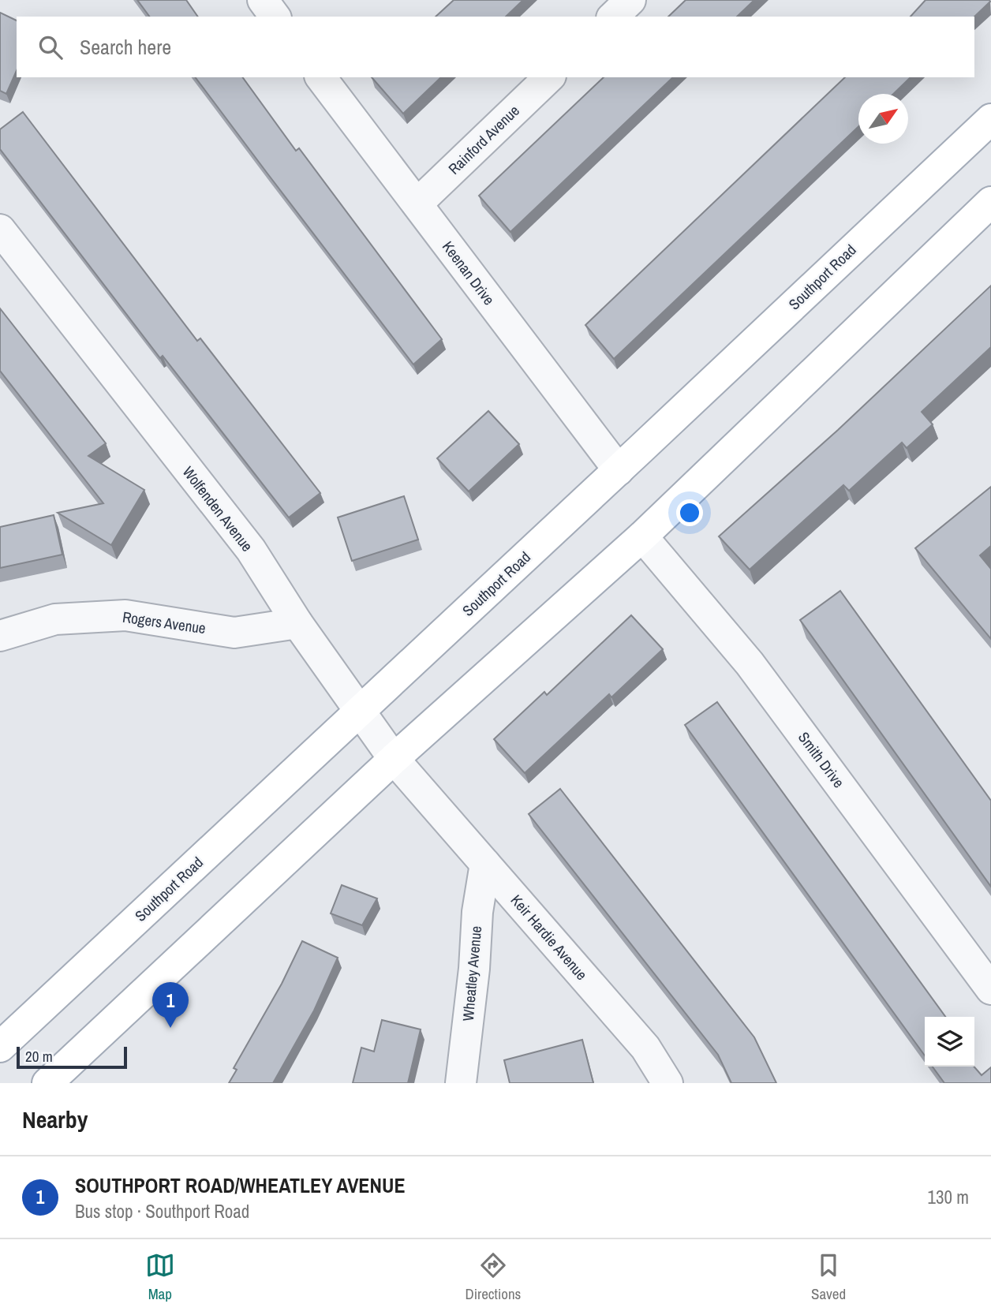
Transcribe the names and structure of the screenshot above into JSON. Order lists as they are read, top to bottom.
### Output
{
  "streets": {
    "main road": ["Southport Road"],
    "street": [
      "Rainford Avenue",
      "Keenan Drive",
      "Wolfenden Avenue",
      "Rogers Avenue",
      "Smith Drive",
      "Keir Hardie Avenue",
      "Wheatley Avenue"
    ]
  },
  "crossings": [
    ["Rainford Avenue", "Keenan Drive"],
    ["Keenan Drive", "Southport Road"],
    ["Southport Road", "Wolfenden Avenue"],
    ["Wolfenden Avenue", "Rogers Avenue"],
    ["Wolfenden Avenue", "Keir Hardie Avenue"],
    ["Keir Hardie Avenue", "Wheatley Avenue"]
  ],
  "scale_bar": "20 m",
  "north": "top right",
  "page": {
    "search": "Search here",
    "pins": "1",
    "scale": "20 m",
    "heading": "Nearby",
    "list": [
      {
        "mark": "1",
        "name": "SOUTHPORT ROAD/WHEATLEY AVENUE",
        "note": "Bus stop · Southport Road",
        "value": "130 m"
      }
    ],
    "nav": ["Map", "Directions", "Saved"]
  }
}
